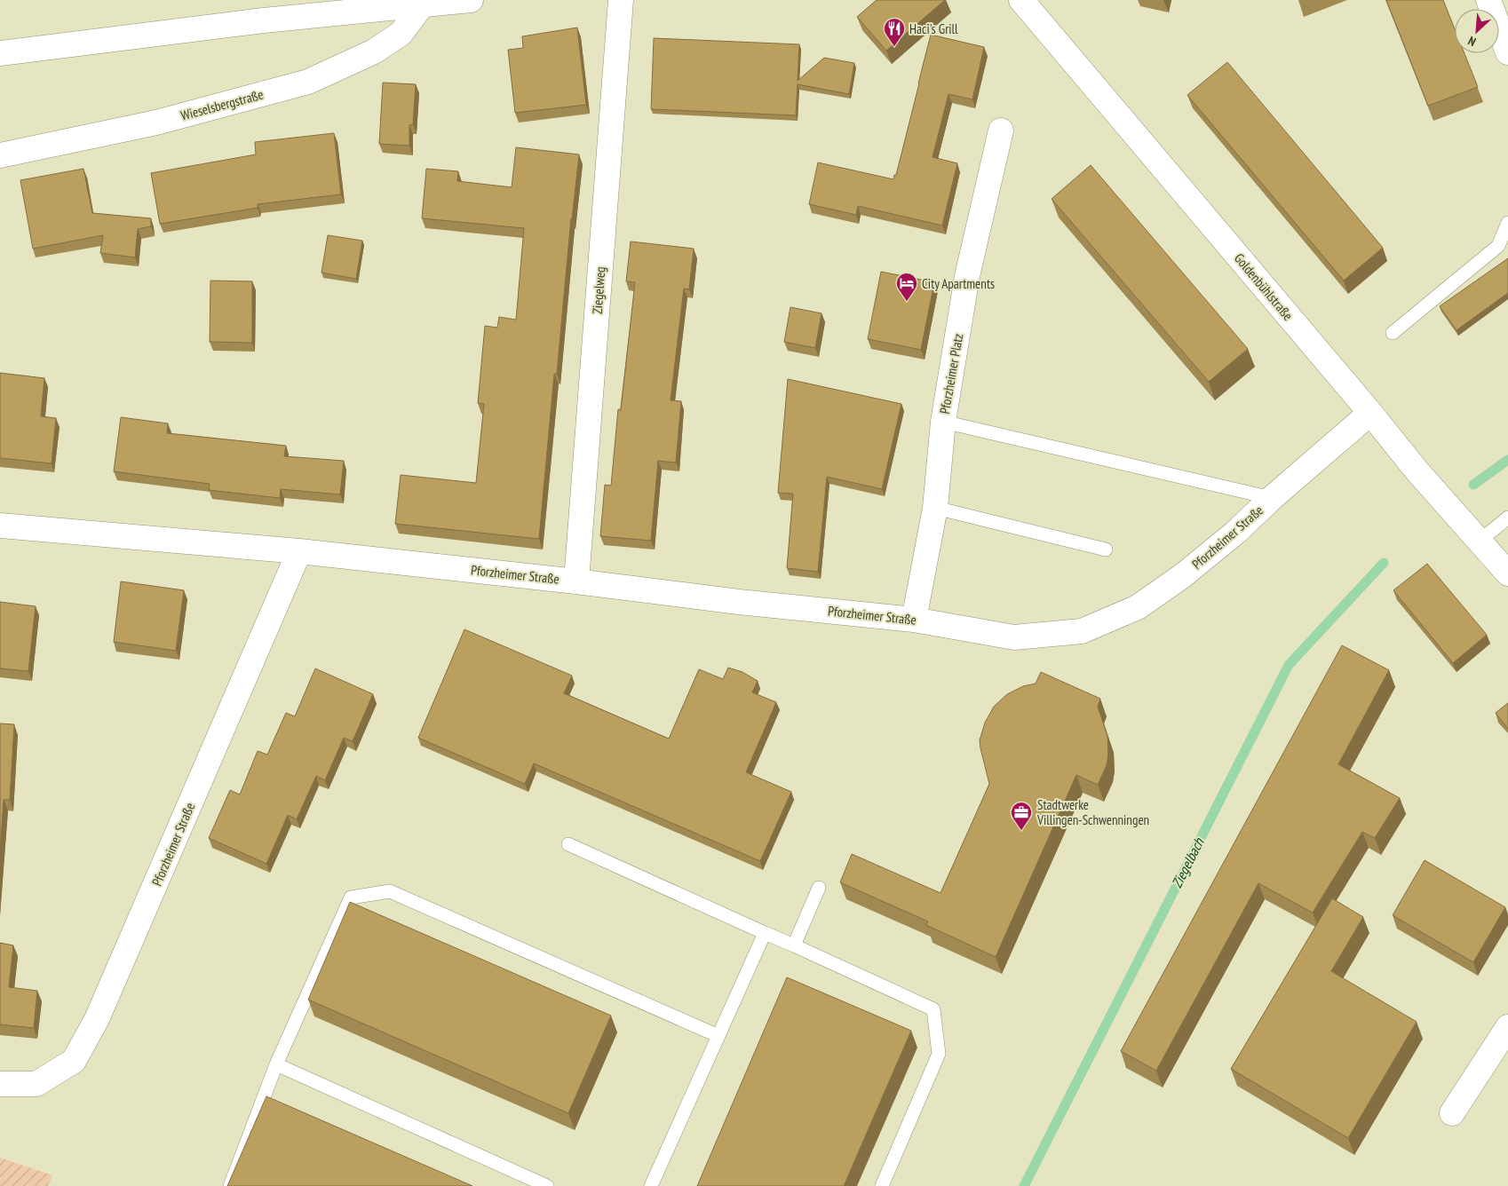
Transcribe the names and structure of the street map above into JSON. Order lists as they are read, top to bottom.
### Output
{
  "streets": {
    "street": [
      "Wieselsbergstraße",
      "Goldenbühlstraße",
      "Ziegelweg",
      "Pforzheimer Platz",
      "Pforzheimer Straße"
    ]
  },
  "crossings": [
    ["Goldenbühlstraße", "Pforzheimer Straße"],
    ["Ziegelweg", "Pforzheimer Straße"],
    ["Pforzheimer Platz", "Pforzheimer Straße"]
  ],
  "water": ["Ziegelbach"],
  "places": {
    "restaurant": ["Haci's Grill"],
    "hotel": ["City Apartments"],
    "office": ["Stadtwerke Villingen-Schwenningen"]
  },
  "north": "bottom left"
}
